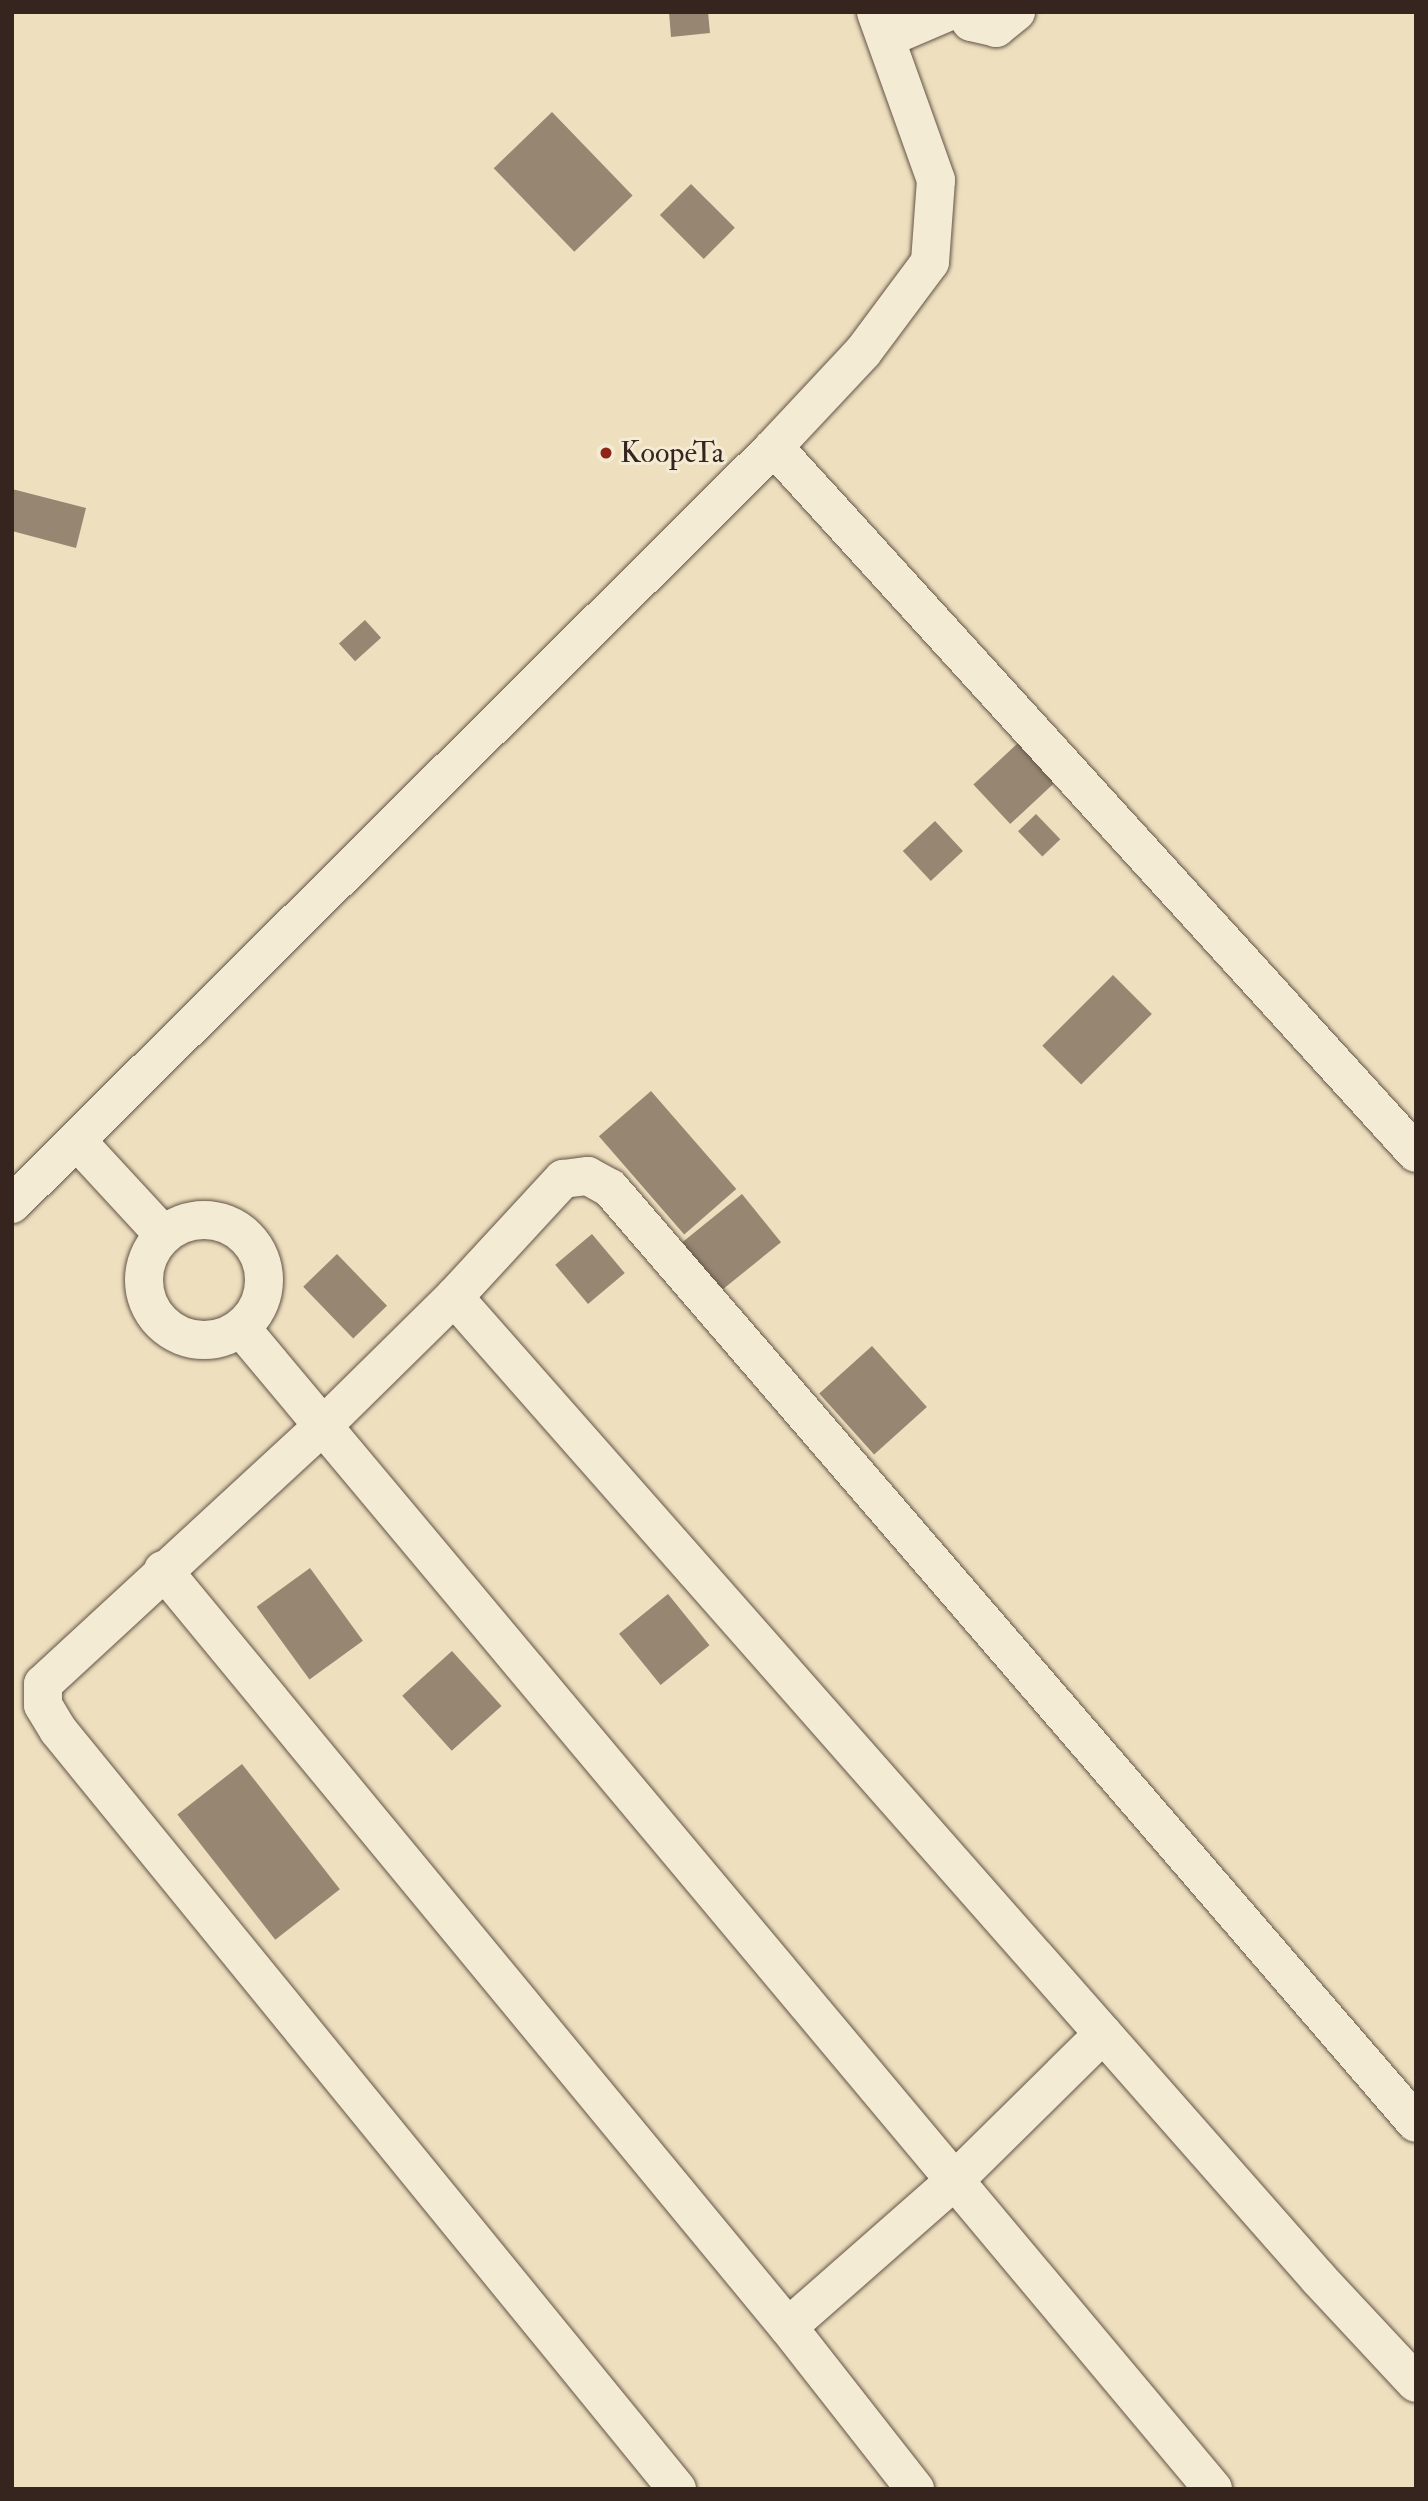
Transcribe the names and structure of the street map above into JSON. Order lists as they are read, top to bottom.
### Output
{
  "places": ["KoopeTa"]
}
